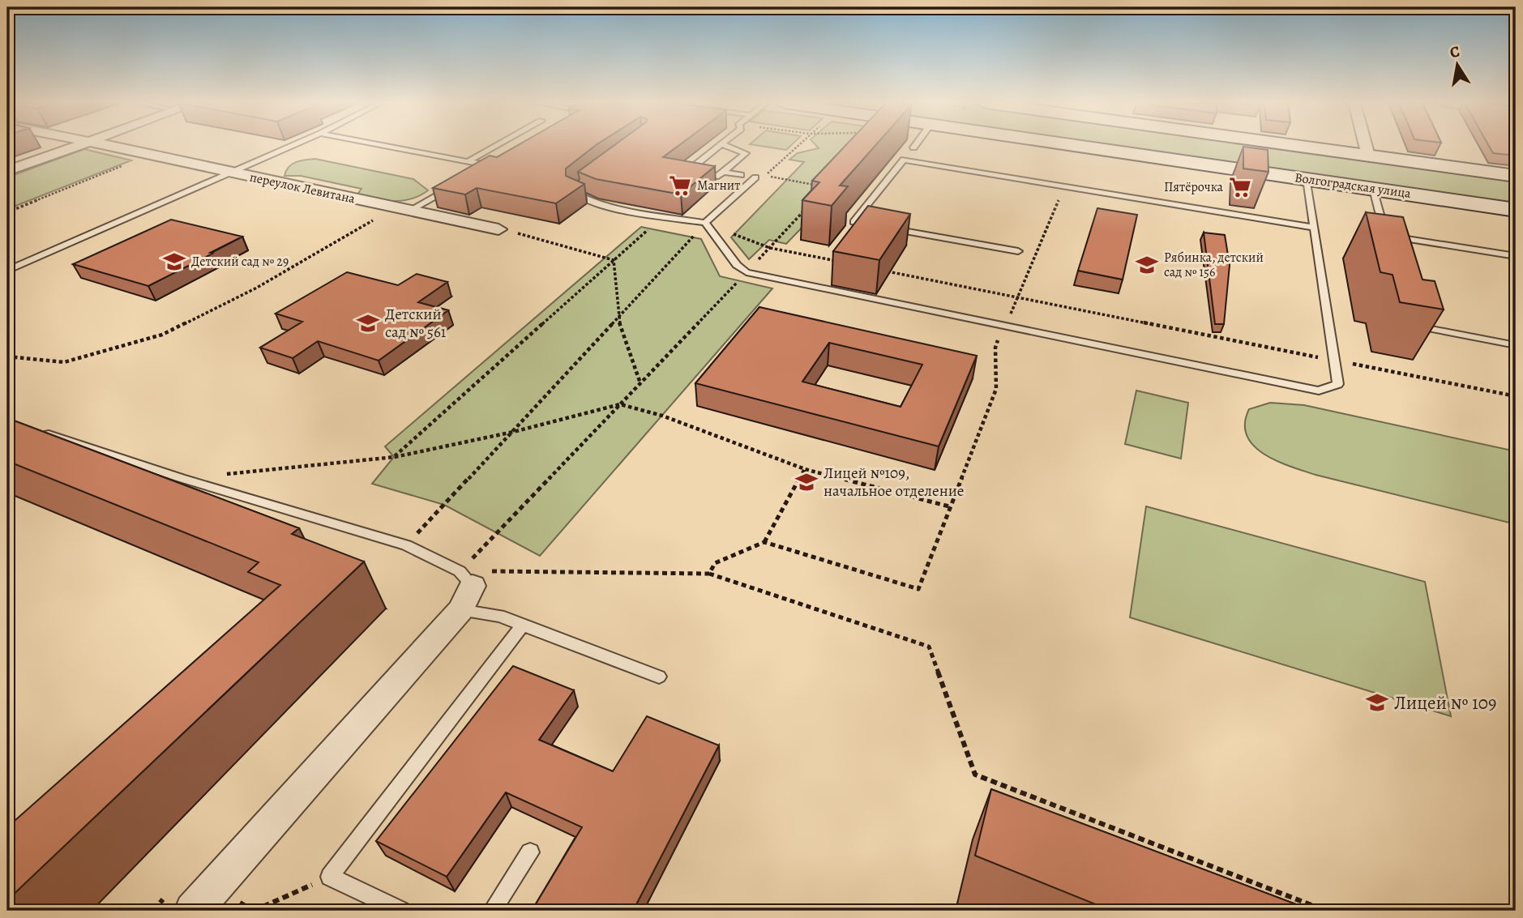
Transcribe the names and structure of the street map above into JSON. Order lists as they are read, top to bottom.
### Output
{
  "streets": {
    "street": ["Волгоградская улица", "переулок Левитана"]
  },
  "places": {
    "supermarket": ["Магнит", "Пятёрочка"],
    "school or university": [
      "Детский сад № 29",
      "Рябинка, детский сад № 156",
      "Детский сад № 561",
      "Лицей №109, начальное отделение",
      "Лицей № 109"
    ]
  },
  "north": "top"
}
